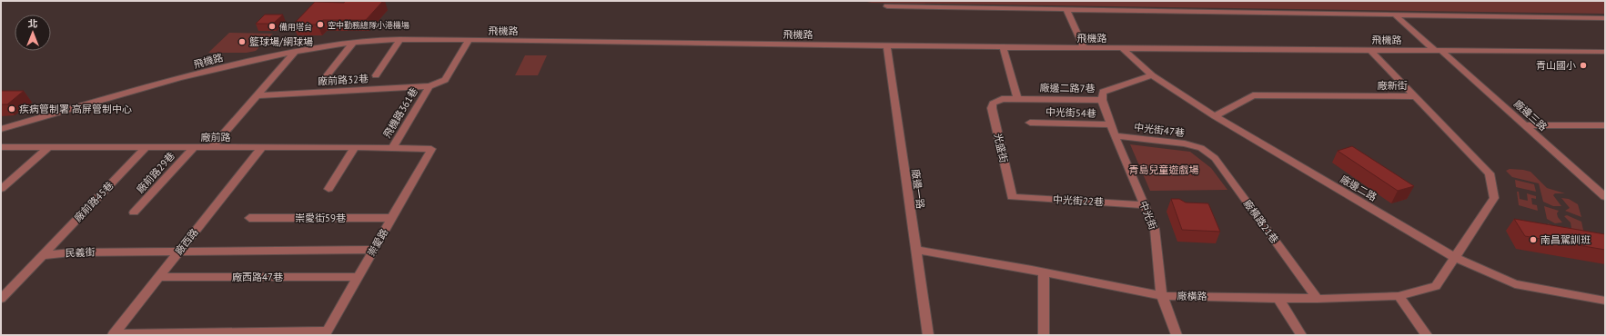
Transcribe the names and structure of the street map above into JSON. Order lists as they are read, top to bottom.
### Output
{
  "streets": {
    "street": [
      "飛機路",
      "廠前路32巷",
      "廠新街",
      "廠邊二路7巷",
      "飛機路361巷",
      "中光街54巷",
      "廠邊三路",
      "中光街47巷",
      "廠前路",
      "光盛街",
      "廠前路29巷",
      "廠邊二路",
      "廠邊一路",
      "中光街22巷",
      "廠前路45巷",
      "中光街",
      "崇愛街59巷",
      "廠橫路21巷",
      "廠西路",
      "崇愛路",
      "民義街",
      "廠西路47巷",
      "廠橫路"
    ]
  },
  "crossings": [
    ["飛機路", "飛機路361巷"],
    ["飛機路", "廠邊三路"],
    ["飛機路", "廠邊二路"],
    ["飛機路", "廠邊一路"],
    ["廠前路32巷", "飛機路361巷"],
    ["廠新街", "廠邊二路"],
    ["廠新街", "廠橫路"],
    ["廠邊二路7巷", "光盛街"],
    ["廠邊二路7巷", "廠邊二路"],
    ["廠邊二路7巷", "中光街"],
    ["飛機路361巷", "廠前路"],
    ["中光街54巷", "中光街"],
    ["中光街47巷", "中光街"],
    ["中光街47巷", "廠橫路21巷"],
    ["廠前路", "廠前路29巷"],
    ["廠前路", "廠前路45巷"],
    ["廠前路", "廠西路"],
    ["廠前路", "崇愛路"],
    ["光盛街", "中光街22巷"],
    ["廠邊二路", "廠橫路"],
    ["廠邊一路", "廠橫路"],
    ["中光街22巷", "中光街"],
    ["廠前路45巷", "民義街"],
    ["中光街", "廠橫路"],
    ["崇愛街59巷", "崇愛路"],
    ["廠橫路21巷", "廠橫路"],
    ["廠西路", "民義街"],
    ["廠西路", "廠西路47巷"],
    ["崇愛路", "民義街"],
    ["崇愛路", "廠西路47巷"]
  ],
  "parks": ["青島兒童遊戲場"],
  "places": [
    "空中勤務總隊小港機場",
    "備用塔台",
    "籃球場/網球場",
    "青山國小",
    "疾病管制署 高屏管制中心",
    "南昌駕訓班"
  ],
  "north": "top"
}
